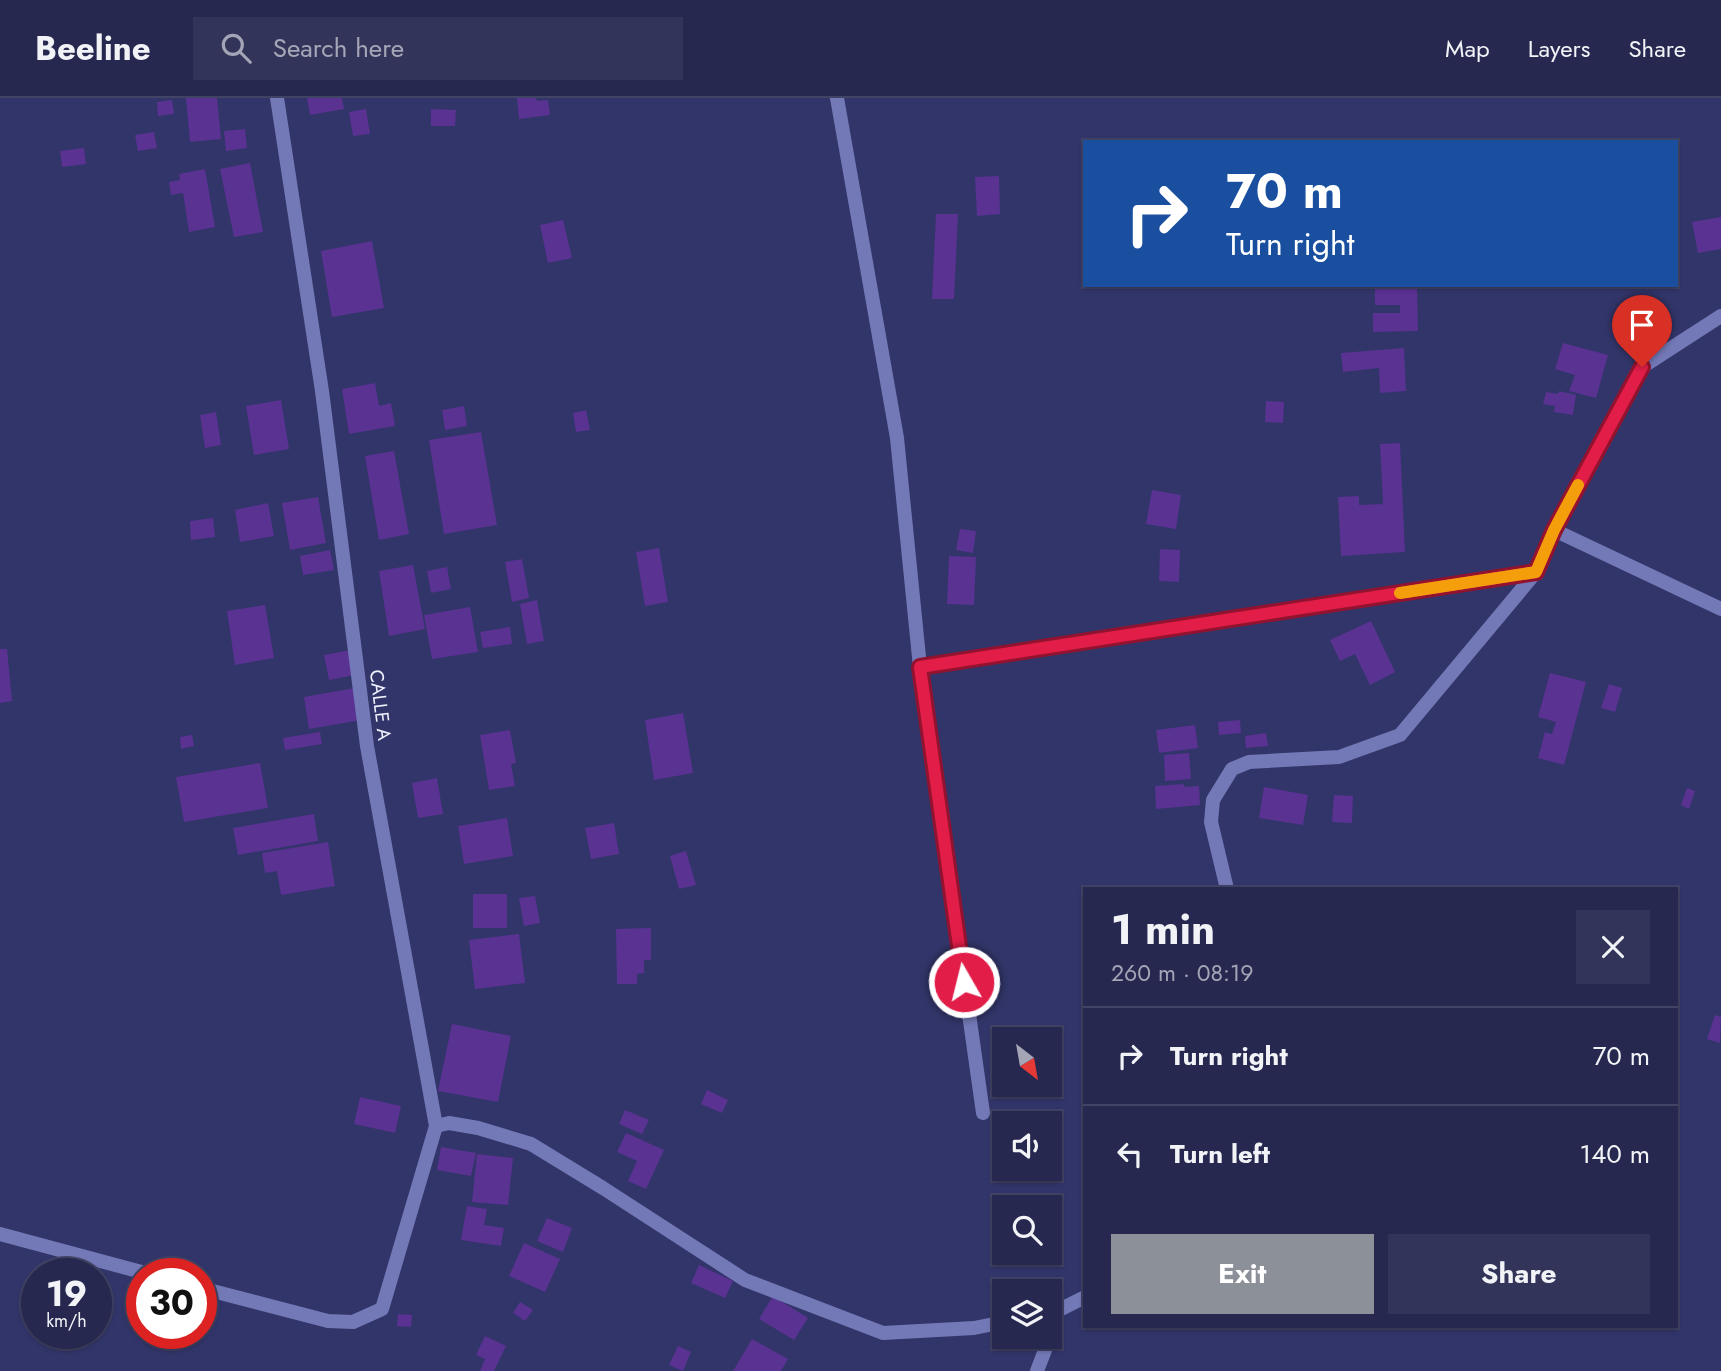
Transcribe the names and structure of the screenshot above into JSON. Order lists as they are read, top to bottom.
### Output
{
  "streets": {
    "street": ["CALLE A"]
  },
  "north": "bottom right",
  "page": {
    "header": "Beeline",
    "search": "Search here",
    "nav": ["Map", "Layers", "Share"],
    "turn": ["70 m", "Turn right"],
    "heading": ["1 min", "260 m · 08:19"],
    "list": [
      {
        "name": "Turn right",
        "value": "70 m"
      },
      {
        "name": "Turn left",
        "value": "140 m"
      }
    ],
    "buttons": ["Exit", "Share"],
    "speed": "19 km/h",
    "limit": "30"
  }
}
